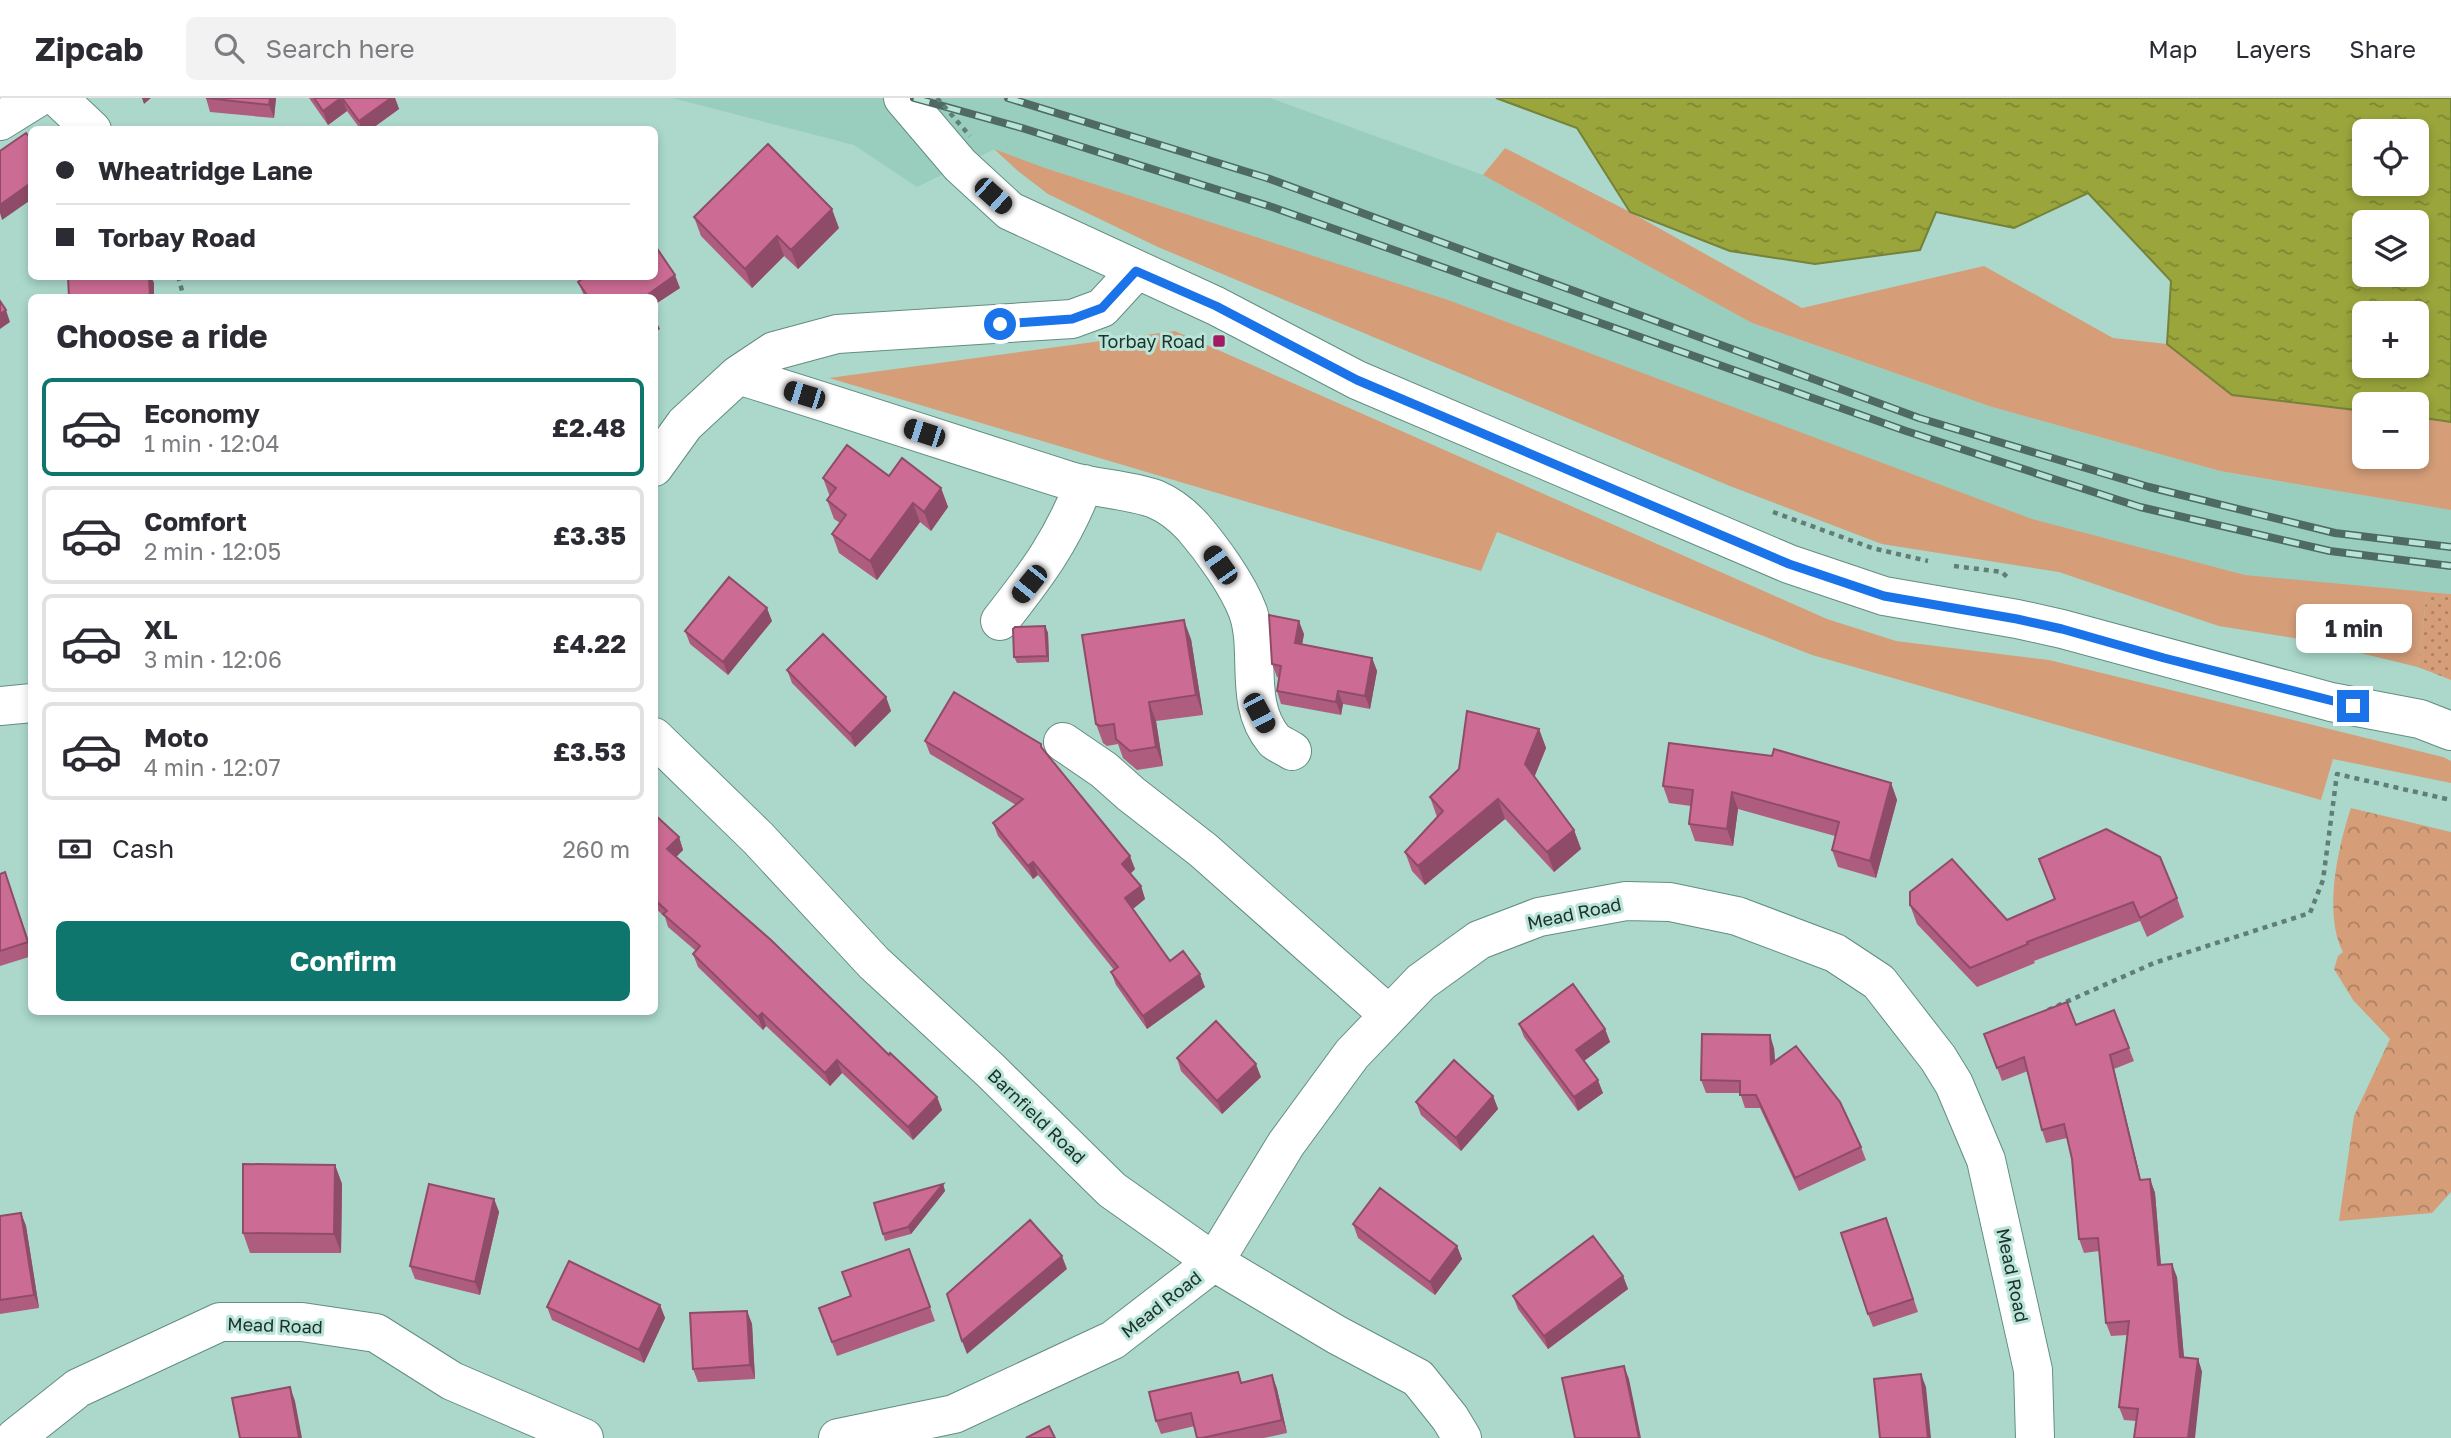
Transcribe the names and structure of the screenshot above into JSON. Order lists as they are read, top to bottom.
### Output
{
  "streets": {
    "street": ["Mead Road", "Barnfield Road"]
  },
  "crossings": [
    ["Mead Road", "Barnfield Road"]
  ],
  "places": {
    "transit": ["Torbay Road"]
  },
  "page": {
    "header": "Zipcab",
    "search": "Search here",
    "nav": ["Map", "Layers", "Share"],
    "map_buttons": ["+", "−"],
    "banner": ["Wheatridge Lane", "Torbay Road"],
    "heading": "Choose a ride",
    "list": [
      {
        "name": "Economy",
        "note": "1 min · 12:04",
        "value": "£2.48"
      },
      {
        "name": "Comfort",
        "note": "2 min · 12:05",
        "value": "£3.35"
      },
      {
        "name": "XL",
        "note": "3 min · 12:06",
        "value": "£4.22"
      },
      {
        "name": "Moto",
        "note": "4 min · 12:07",
        "value": "£3.53"
      }
    ],
    "bubble": "1 min",
    "pay": ["Cash", "260 m"],
    "buttons": "Confirm"
  }
}
